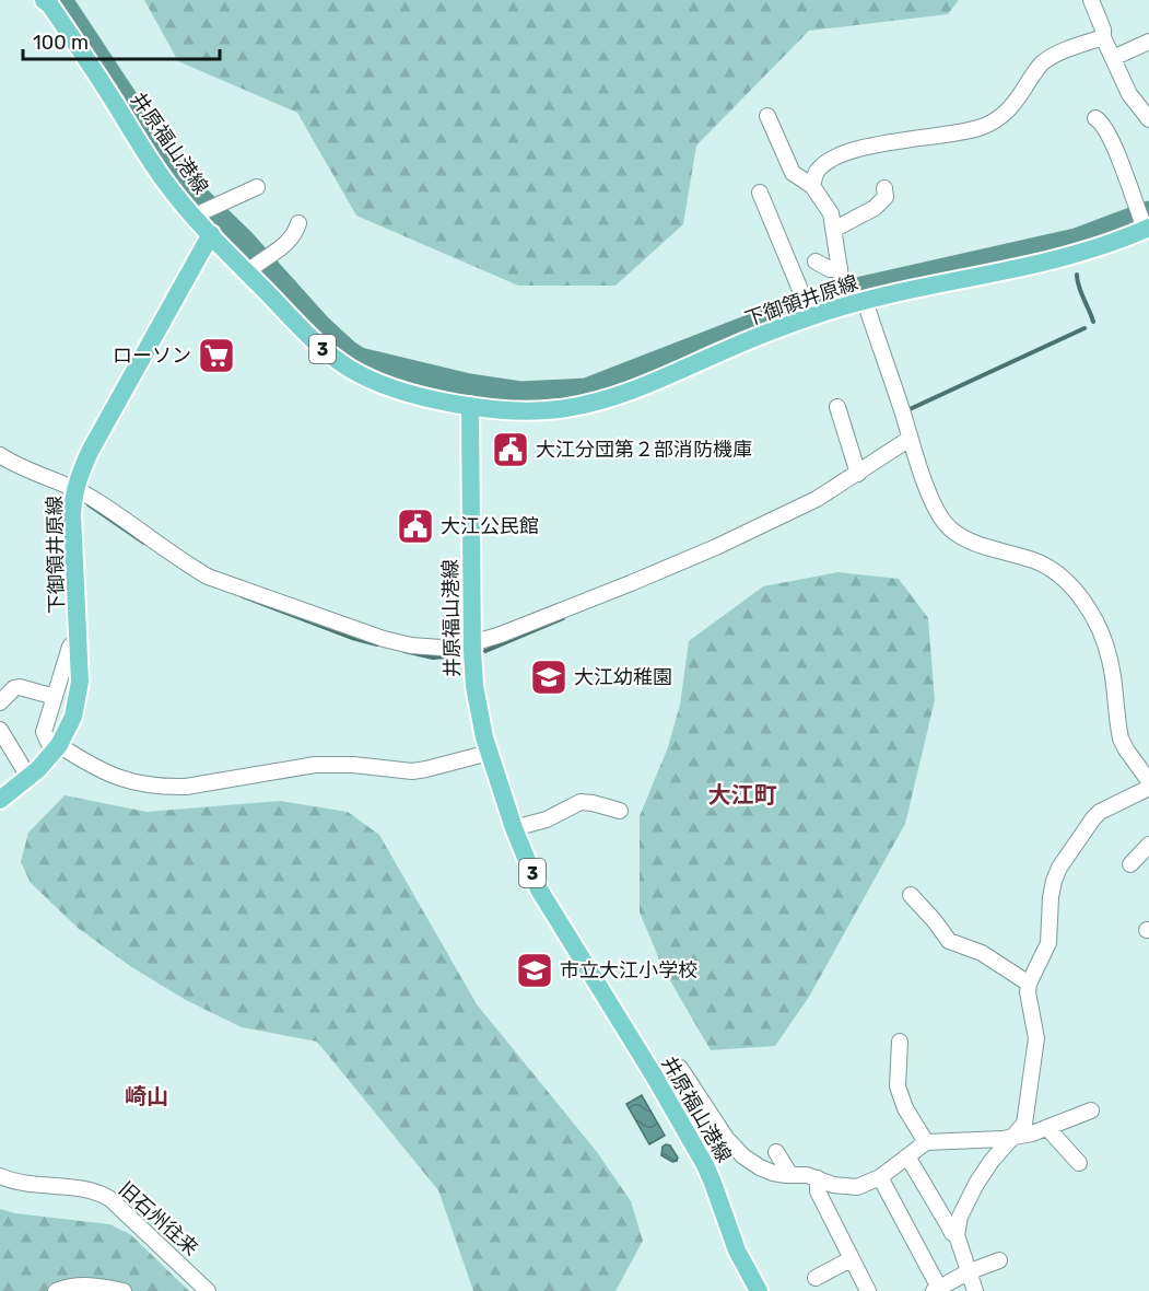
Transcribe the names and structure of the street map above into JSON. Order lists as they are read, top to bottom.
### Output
{
  "streets": {
    "main road": ["井原福山港線", "下御領井原線", "3"],
    "street": ["旧石州往来"]
  },
  "crossings": [
    ["井原福山港線", "下御領井原線"]
  ],
  "districts": ["大江町", "崎山"],
  "places": {
    "supermarket": ["ローソン"],
    "public building": ["大江分団第２部消防機庫", "大江公民館"],
    "school or university": ["大江幼稚園", "市立大江小学校"]
  },
  "scale_bar": "100 m"
}
